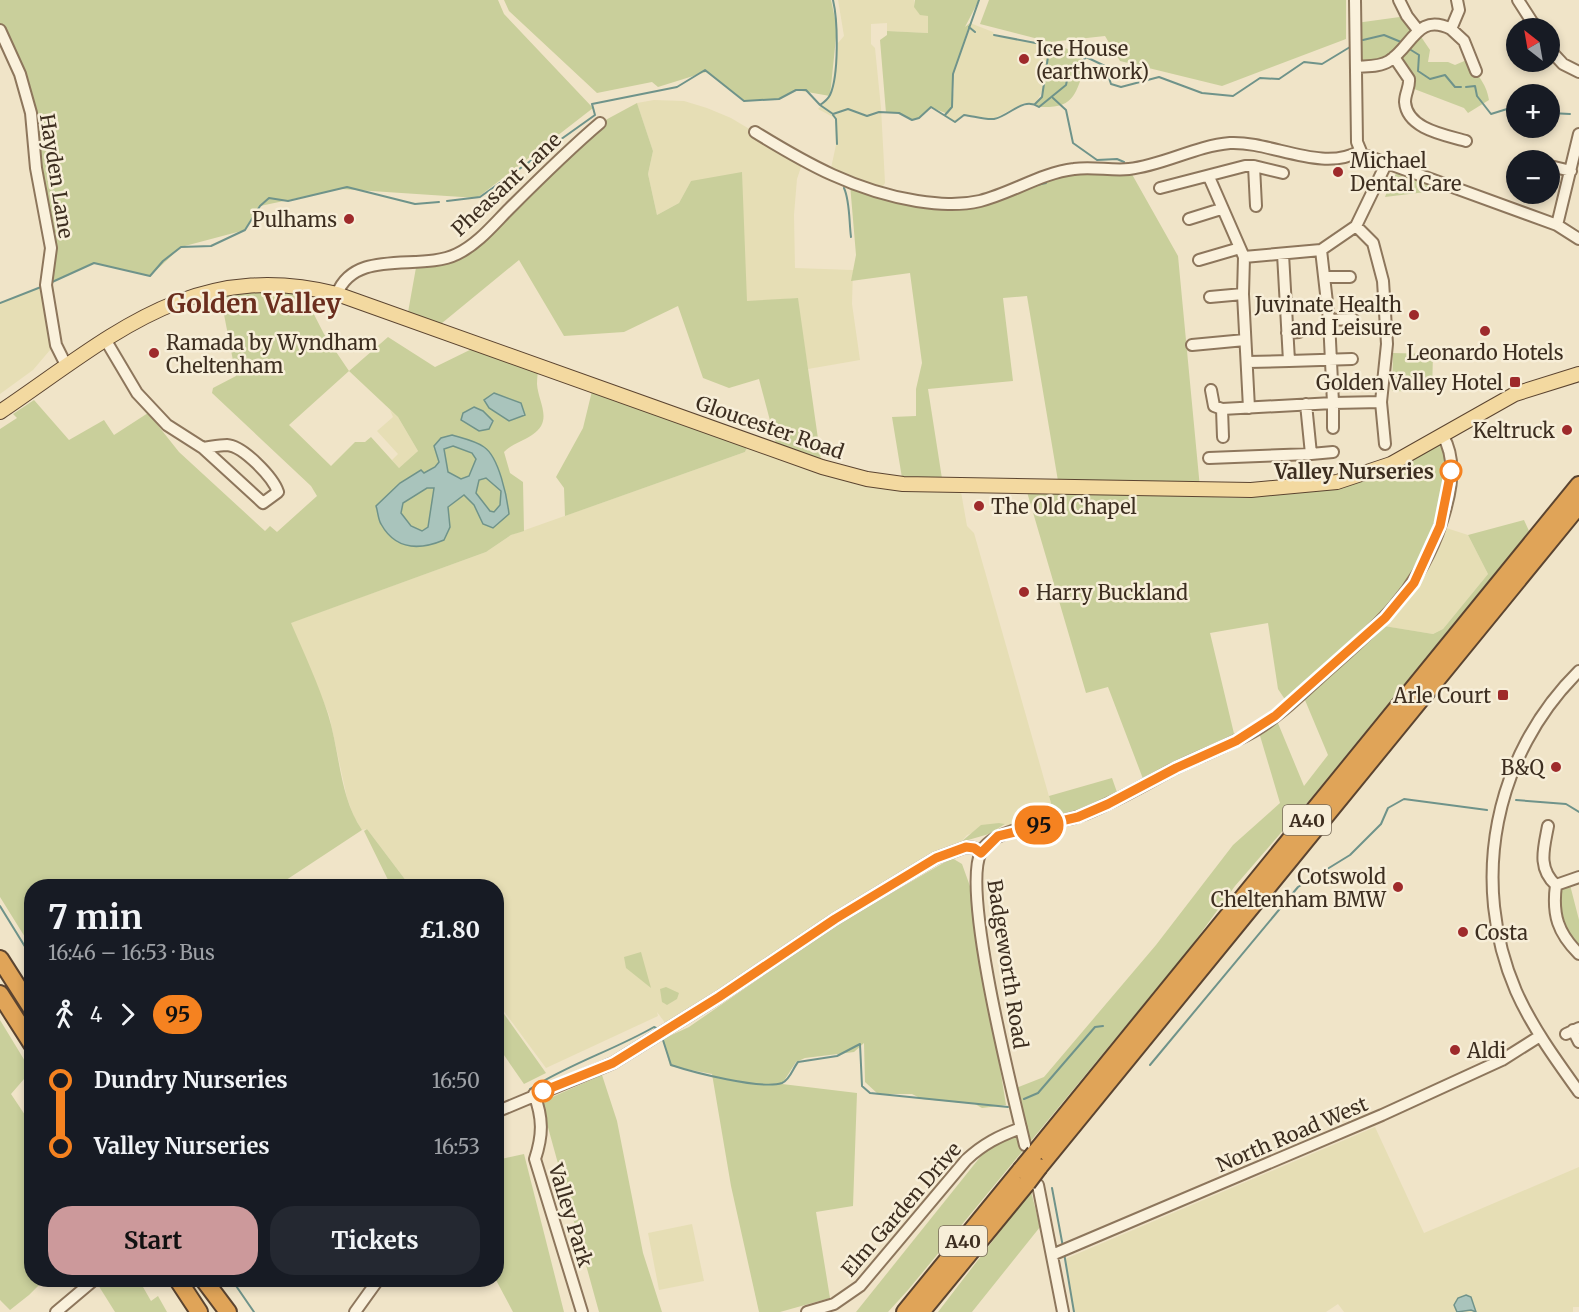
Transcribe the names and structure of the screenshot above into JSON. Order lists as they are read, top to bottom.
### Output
{
  "streets": {
    "highway": ["A40"],
    "main road": ["Gloucester Road"],
    "street": [
      "Hayden Lane",
      "Pheasant Lane",
      "Badgeworth Road",
      "North Road West",
      "Elm Garden Drive",
      "Valley Park"
    ]
  },
  "crossings": [
    ["Hayden Lane", "Gloucester Road"],
    ["Pheasant Lane", "Gloucester Road"],
    ["Gloucester Road", "Badgeworth Road"],
    ["A40", "Badgeworth Road"],
    ["Badgeworth Road", "Elm Garden Drive"]
  ],
  "districts": ["Golden Valley"],
  "places": {
    "other": [
      "Ice House (earthwork)",
      "Michael Dental Care",
      "Pulhams",
      "Juvinate Health and Leisure",
      "Leonardo Hotels",
      "Ramada by Wyndham Cheltenham",
      "Keltruck",
      "Valley Nurseries",
      "The Old Chapel",
      "Harry Buckland",
      "B&Q",
      "Cotswold Cheltenham BMW",
      "Costa",
      "Aldi"
    ],
    "transit": ["Golden Valley Hotel", "Arle Court"]
  },
  "lines": ["bus line 95"],
  "north": "top left",
  "page": {
    "on_map": "95",
    "map_buttons": ["+", "−"],
    "heading": ["7 min", "16:46 – 16:53 · Bus", "£1.80"],
    "legs": ["4", "95"],
    "list": [
      {
        "name": "Dundry Nurseries",
        "value": "16:50"
      },
      {
        "name": "Valley Nurseries",
        "value": "16:53"
      }
    ],
    "buttons": ["Start", "Tickets"]
  }
}
